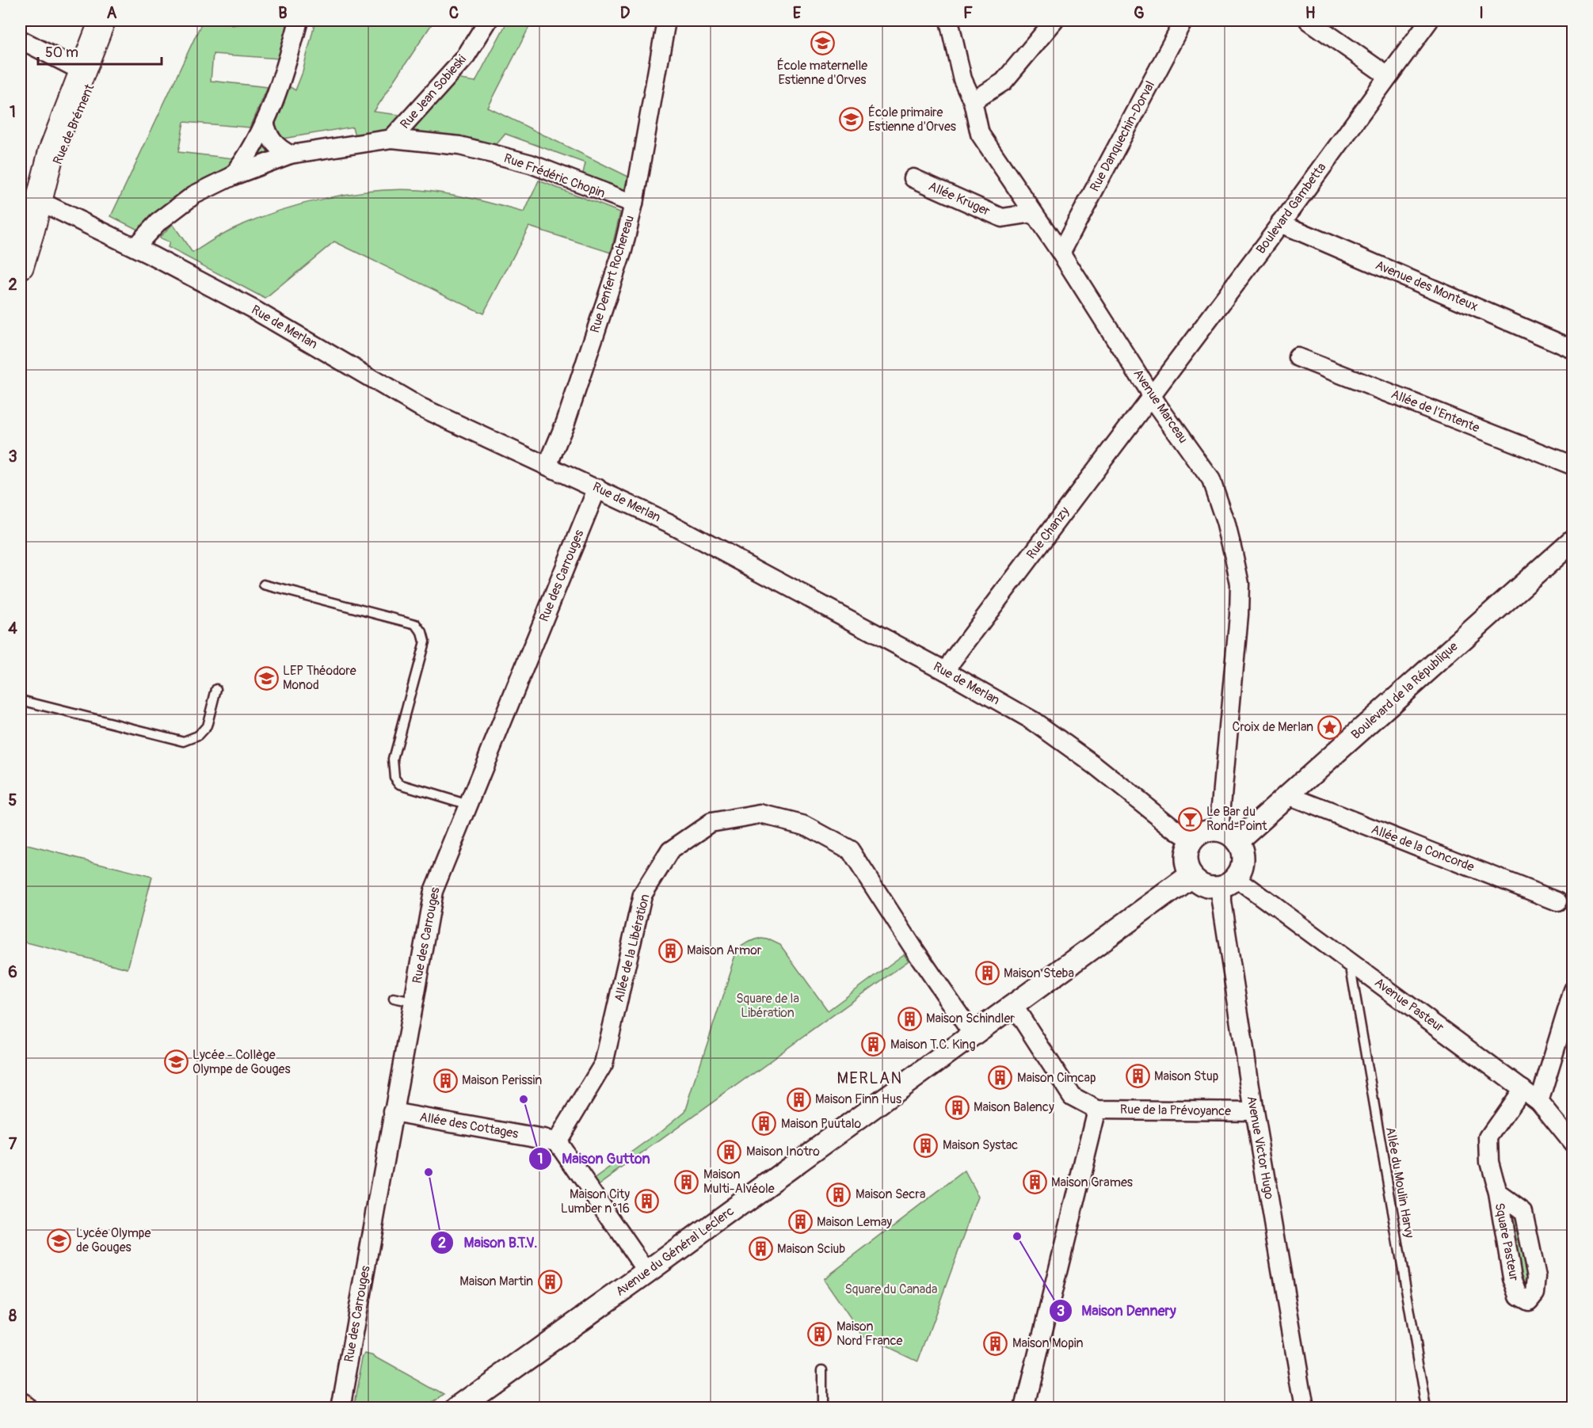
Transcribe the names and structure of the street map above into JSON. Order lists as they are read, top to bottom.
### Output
{
  "streets": {
    "main road": ["Rue de Brément"],
    "street": [
      "Rue Jean Sobieski",
      "Rue Danquechin-Dorval",
      "Rue Frédéric Chopin",
      "Allée Kruger",
      "Boulevard Gambetta",
      "Rue Denfert Rochereau",
      "Avenue des Monteux",
      "Rue de Merlan",
      "Avenue Marceau",
      "Allée de l'Entente",
      "Rue Chanzy",
      "Rue des Carrouges",
      "Boulevard de la République",
      "Allée de la Concorde",
      "Allée de la Libération",
      "Avenue Pasteur",
      "Rue de la Prévoyance",
      "Allée des Cottages",
      "Avenue Victor Hugo",
      "Square Pasteur",
      "Avenue du Général Leclerc"
    ],
    "lane": ["Allée du Moulin Harvy"]
  },
  "crossings": [
    ["Rue Jean Sobieski", "Rue Frédéric Chopin"],
    ["Rue de Brément", "Rue de Merlan"],
    ["Rue Danquechin-Dorval", "Avenue Marceau"],
    ["Rue Frédéric Chopin", "Rue Denfert Rochereau"],
    ["Rue Frédéric Chopin", "Rue de Merlan"],
    ["Allée Kruger", "Avenue Marceau"],
    ["Boulevard Gambetta", "Avenue des Monteux"],
    ["Boulevard Gambetta", "Avenue Marceau"],
    ["Boulevard Gambetta", "Rue Chanzy"],
    ["Rue Denfert Rochereau", "Rue de Merlan"],
    ["Rue de Merlan", "Avenue Marceau"],
    ["Rue de Merlan", "Rue Chanzy"],
    ["Rue de Merlan", "Rue des Carrouges"],
    ["Rue de Merlan", "Boulevard de la République"],
    ["Rue de Merlan", "Avenue Pasteur"],
    ["Rue de Merlan", "Avenue Victor Hugo"],
    ["Rue de Merlan", "Avenue du Général Leclerc"],
    ["Avenue Marceau", "Rue Chanzy"],
    ["Avenue Marceau", "Boulevard de la République"],
    ["Avenue Marceau", "Avenue Pasteur"],
    ["Avenue Marceau", "Avenue Victor Hugo"],
    ["Avenue Marceau", "Avenue du Général Leclerc"],
    ["Rue des Carrouges", "Allée des Cottages"],
    ["Boulevard de la République", "Allée de la Concorde"],
    ["Boulevard de la République", "Avenue Pasteur"],
    ["Boulevard de la République", "Avenue Victor Hugo"],
    ["Boulevard de la République", "Avenue du Général Leclerc"],
    ["Allée de la Libération", "Allée des Cottages"],
    ["Allée de la Libération", "Avenue du Général Leclerc"],
    ["Avenue Pasteur", "Avenue Victor Hugo"],
    ["Avenue Pasteur", "Allée du Moulin Harvy"],
    ["Avenue Pasteur", "Square Pasteur"],
    ["Avenue Pasteur", "Avenue du Général Leclerc"],
    ["Rue de la Prévoyance", "Avenue Victor Hugo"],
    ["Avenue Victor Hugo", "Avenue du Général Leclerc"]
  ],
  "districts": ["MERLAN"],
  "parks": ["Square de la Libération", "Square du Canada"],
  "places": {
    "school or university": [
      "École maternelle Estienne d'Orves",
      "École primaire Estienne d'Orves",
      "LEP Théodore Monod",
      "Lycée - Collège Olympe de Gouges",
      "Lycée Olympe de Gouges"
    ],
    "place": ["Croix de Merlan"],
    "bar": ["Le Bar du Rond-Point"],
    "building": [
      "Maison Armor",
      "Maison Steba",
      "Maison Schindler",
      "Maison T.C. King",
      "Maison Stup",
      "Maison Cimcap",
      "Maison Perissin",
      "Maison Finn Hus",
      "Maison Balency",
      "Maison Puutalo",
      "Maison Systac",
      "Maison Inotro",
      "Maison Multi-Alvéole",
      "Maison Grames",
      "Maison Secra",
      "Maison City Lumber n°16",
      "Maison Lemay",
      "Maison Sciub",
      "Maison Martin",
      "Maison Nord France",
      "Maison Mopin"
    ],
    "other": ["Maison Gutton", "Maison B.T.V.", "Maison Dennery"]
  },
  "scale_bar": "50 m",
  "grid": {
    "columns": [
      "A",
      "B",
      "C",
      "D",
      "E",
      "F",
      "G",
      "H",
      "I"
    ],
    "rows": [
      "1",
      "2",
      "3",
      "4",
      "5",
      "6",
      "7",
      "8"
    ]
  }
}
